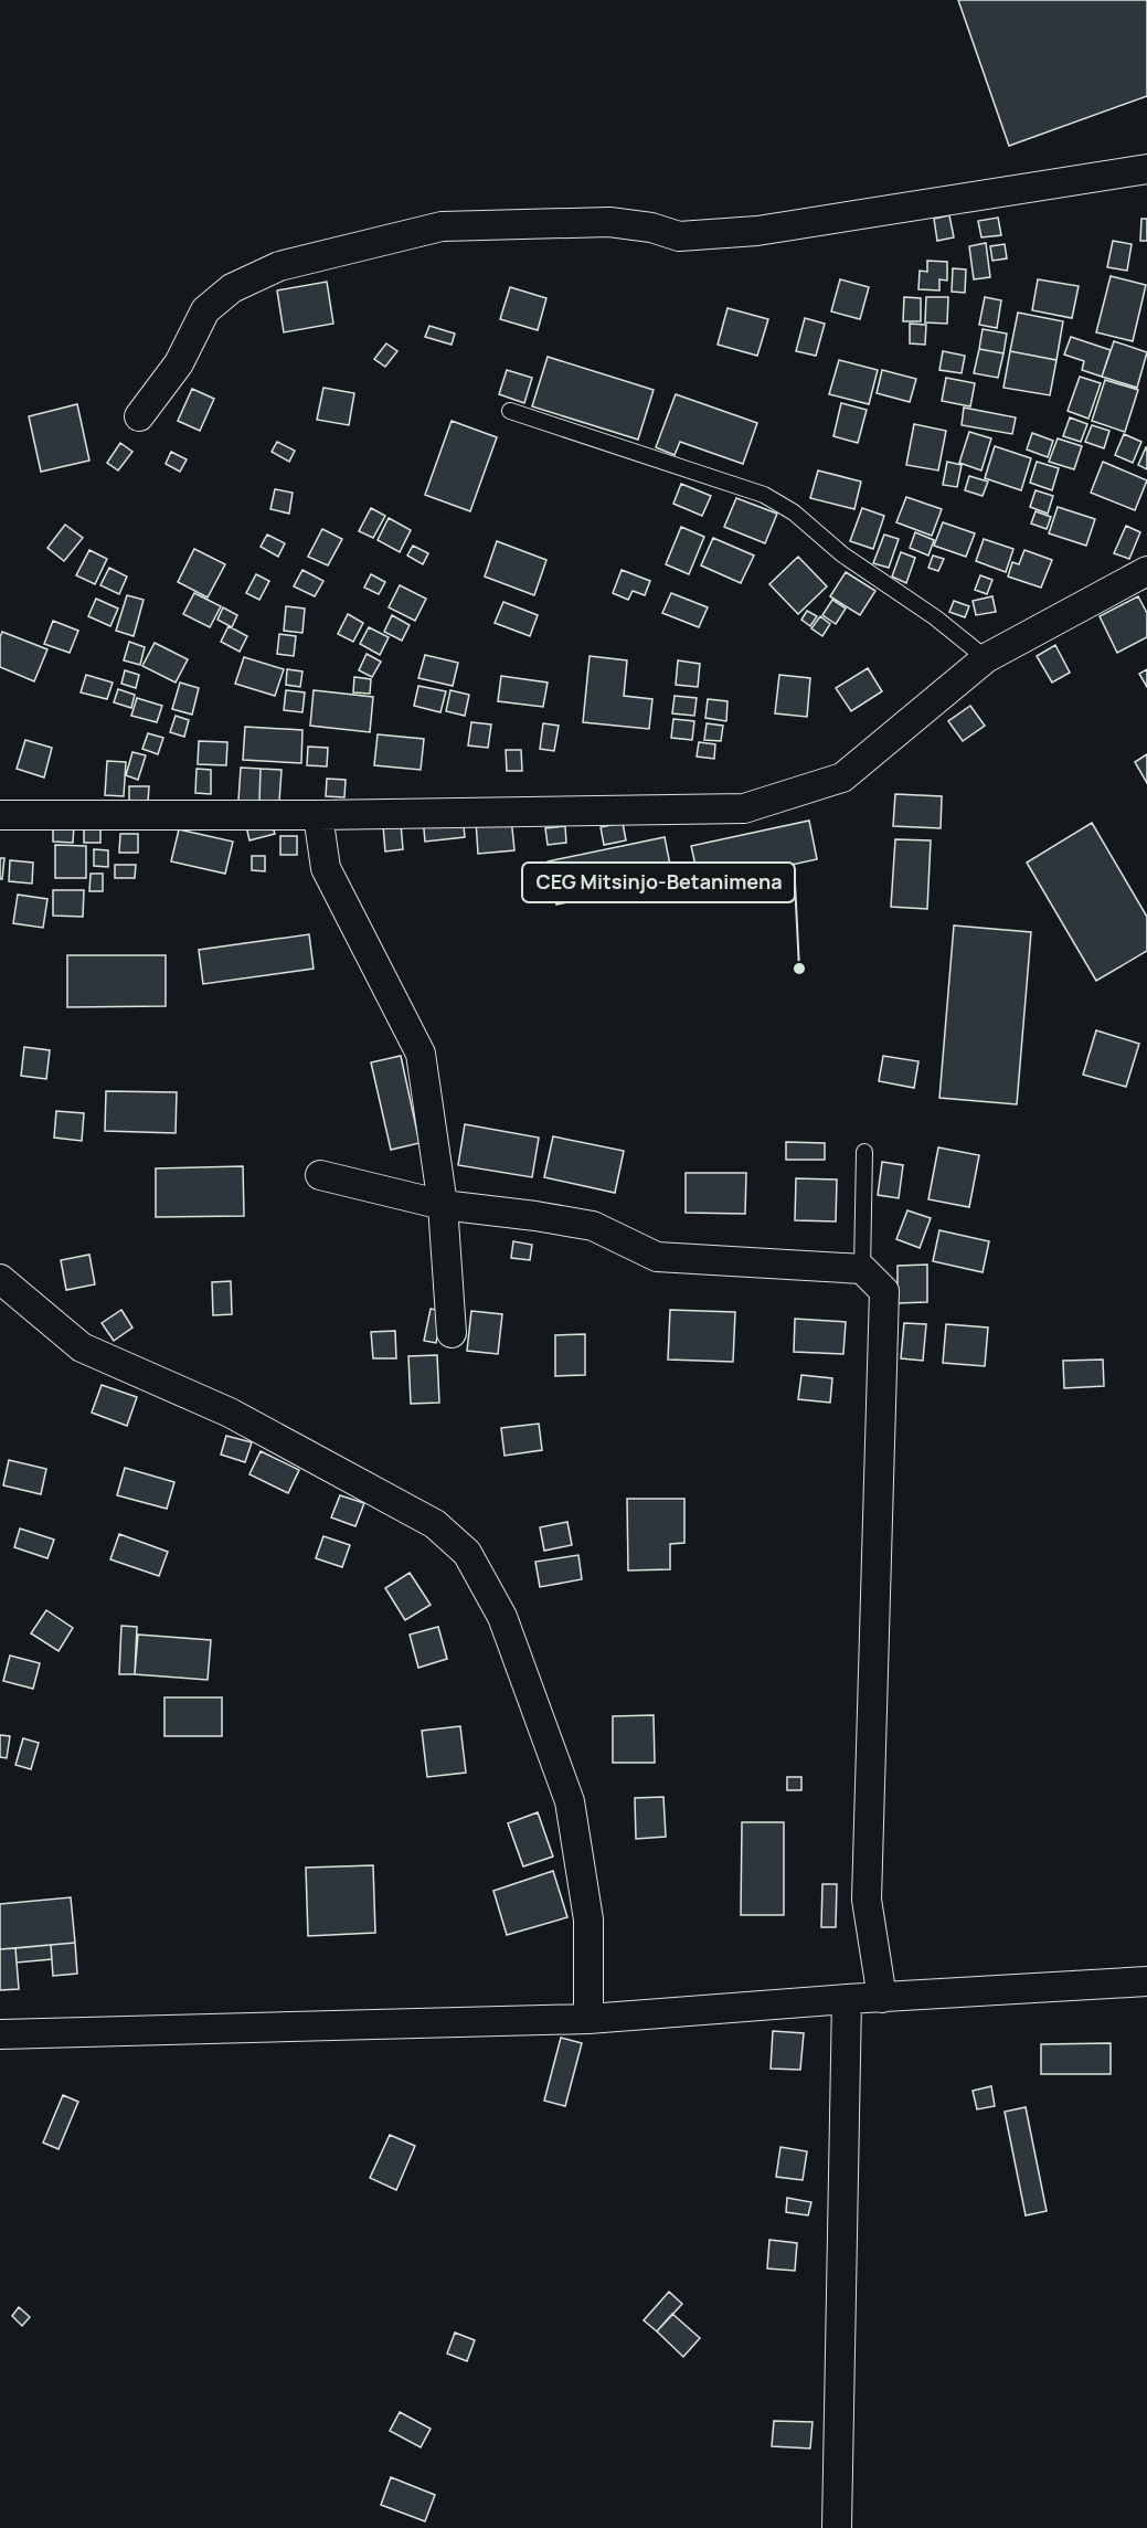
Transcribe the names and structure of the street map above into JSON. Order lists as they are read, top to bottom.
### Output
{
  "places": ["CEG Mitsinjo-Betanimena"]
}
